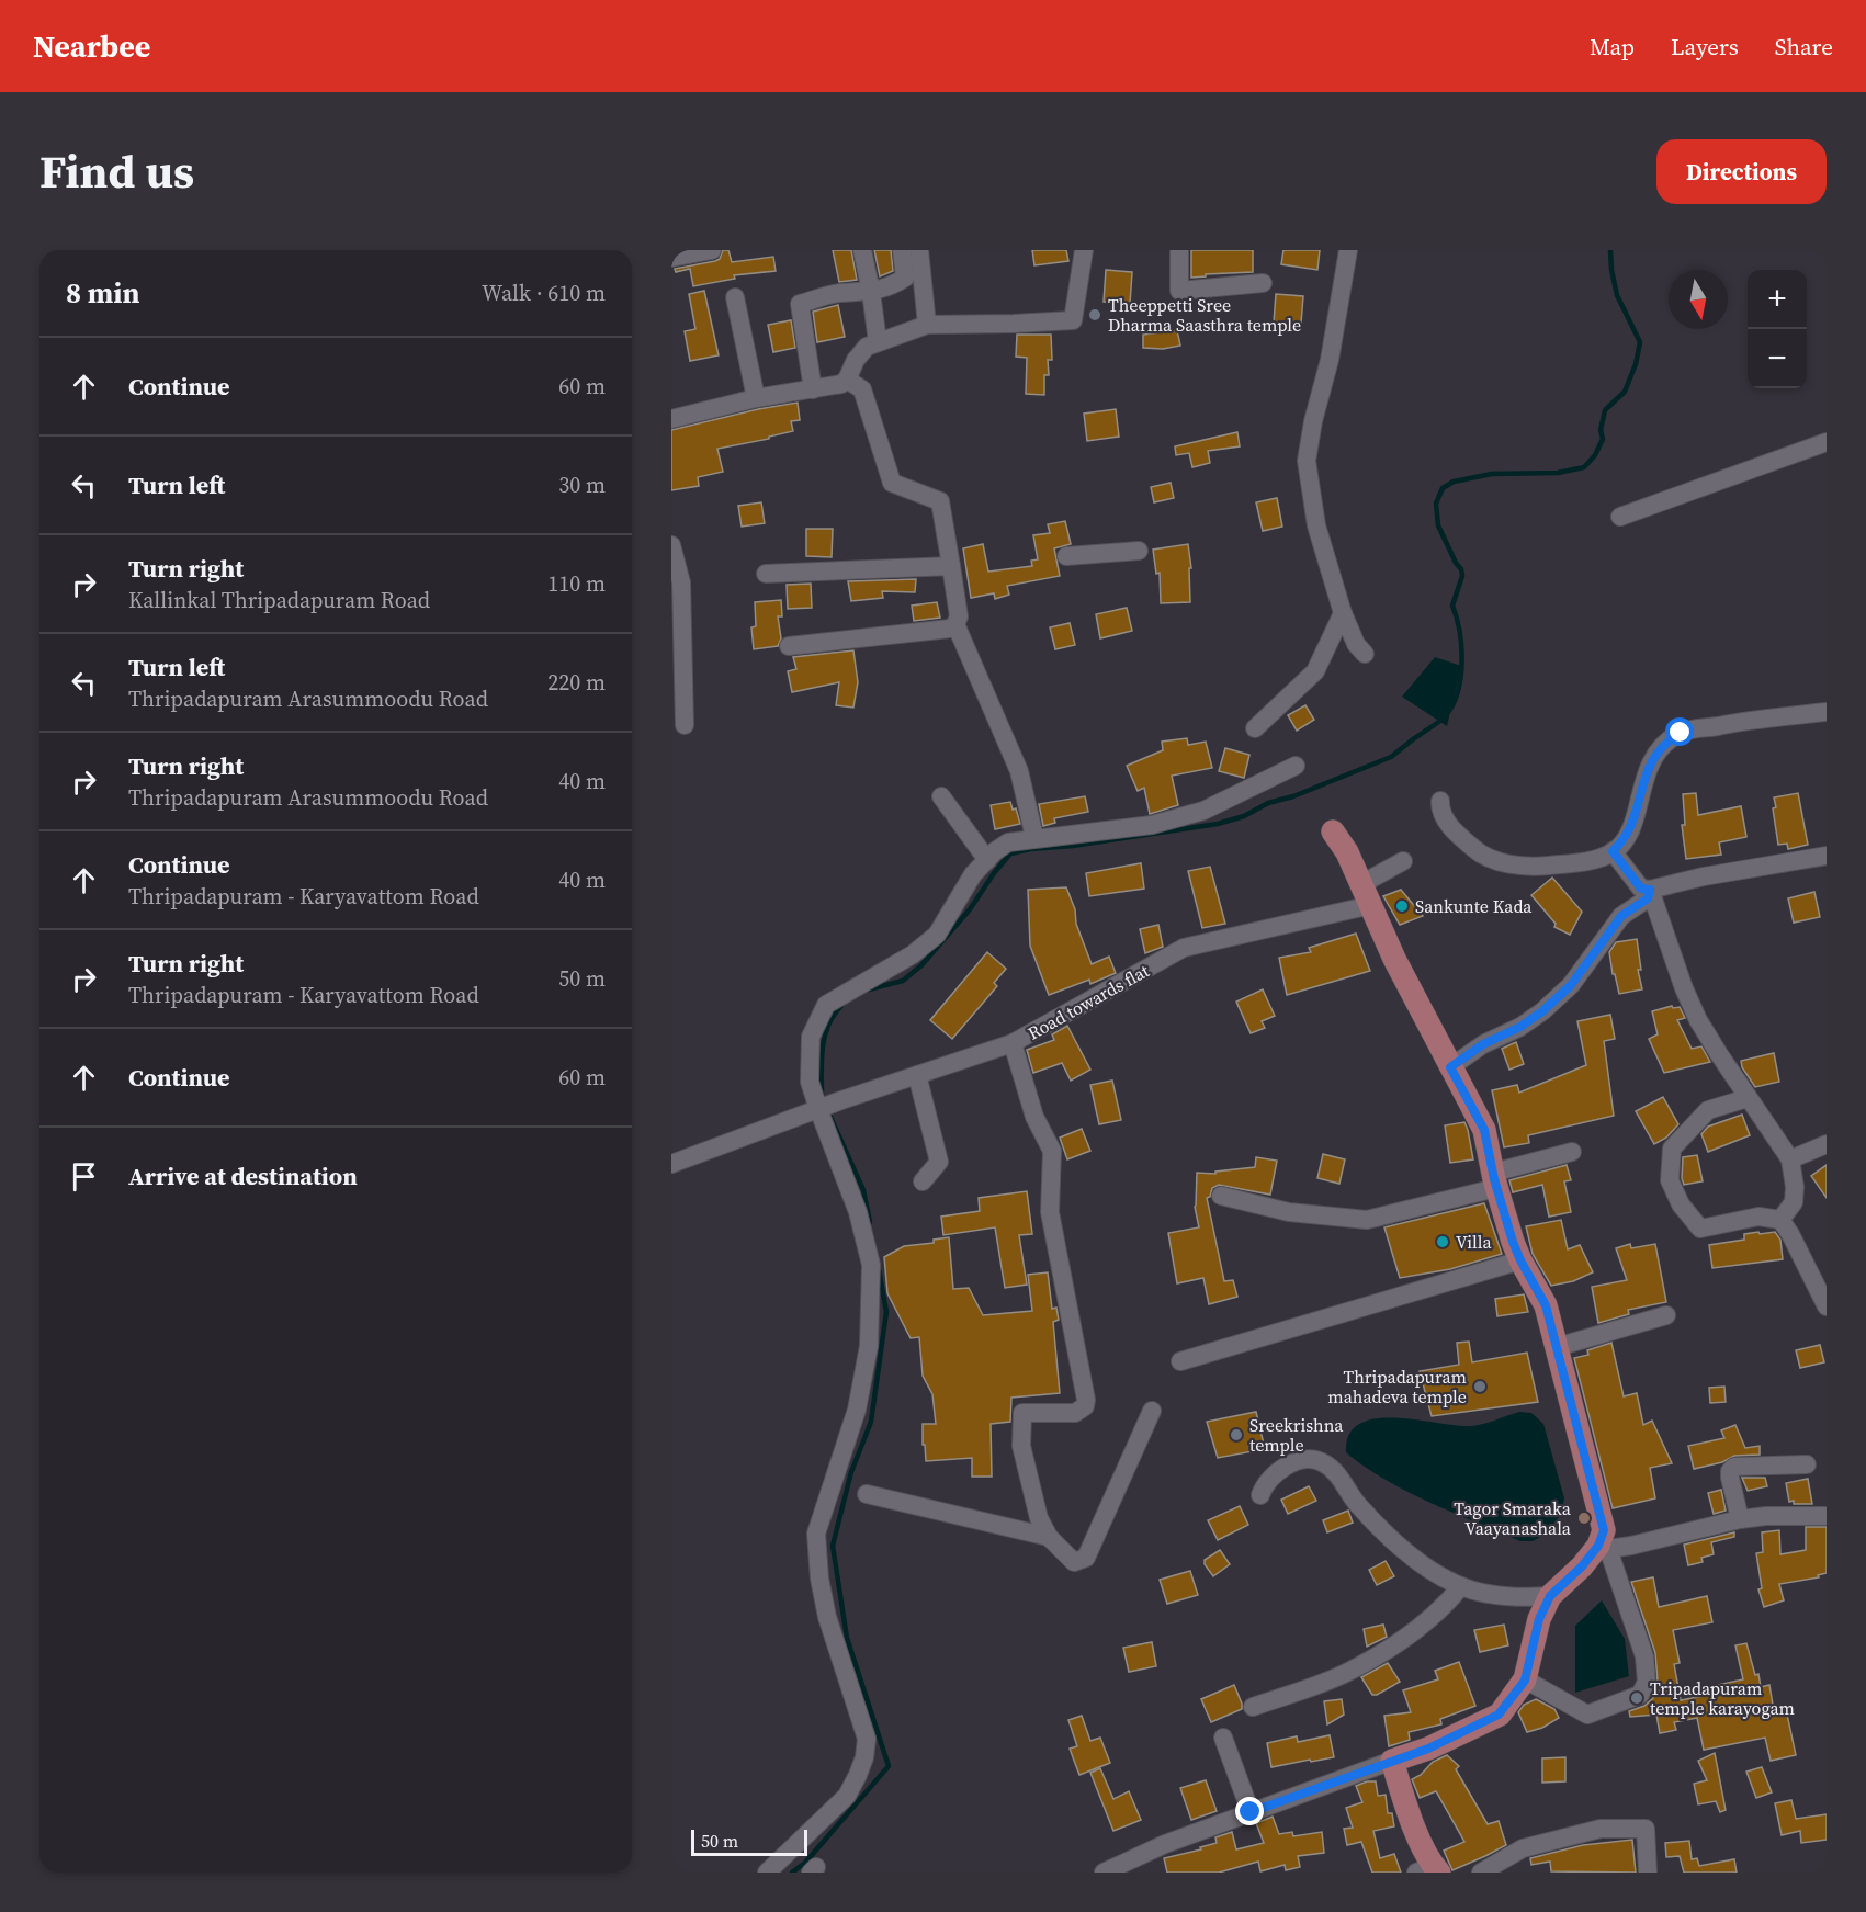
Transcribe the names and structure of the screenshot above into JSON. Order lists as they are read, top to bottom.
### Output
{
  "streets": {
    "street": ["Road towards flat"]
  },
  "places": [
    "Theeppetti Sree Dharma Saasthra temple",
    "Sankunte Kada",
    "Villa",
    "Thripadapuram mahadeva temple",
    "Sreekrishna temple",
    "Tagor Smaraka Vaayanashala",
    "Tripadapuram temple karayogam"
  ],
  "scale_bar": "50 m",
  "north": "bottom",
  "page": {
    "header": "Nearbee",
    "nav": ["Map", "Layers", "Share"],
    "title": "Find us",
    "buttons": "Directions",
    "heading": ["8 min", "Walk · 610 m"],
    "map_buttons": ["+", "−"],
    "list": [
      ["Continue", "60 m"],
      ["Turn left", "30 m"],
      ["Turn right", "Kallinkal Thripadapuram Road", "110 m"],
      ["Turn left", "Thripadapuram Arasummoodu Road", "220 m"],
      ["Turn right", "Thripadapuram Arasummoodu Road", "40 m"],
      ["Continue", "Thripadapuram - Karyavattom Road", "40 m"],
      ["Turn right", "Thripadapuram - Karyavattom Road", "50 m"],
      ["Continue", "60 m"],
      "Arrive at destination"
    ],
    "scale": "50 m"
  }
}
